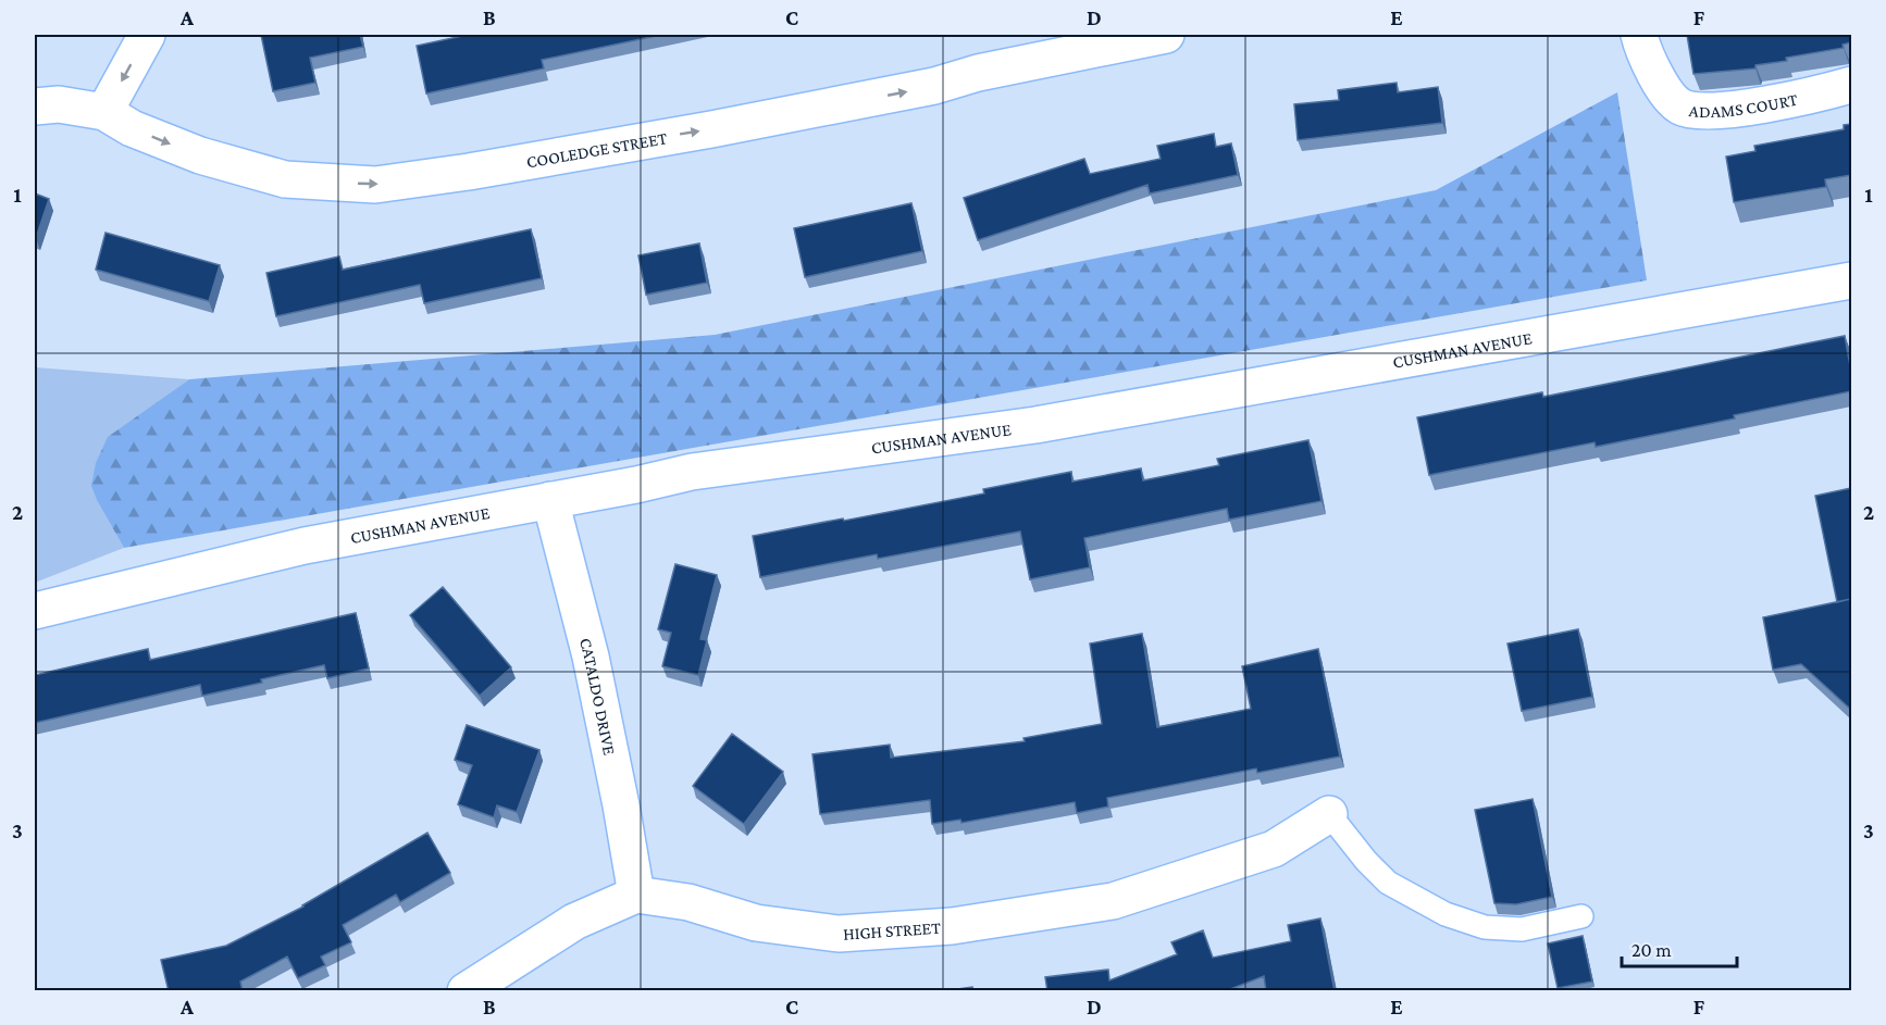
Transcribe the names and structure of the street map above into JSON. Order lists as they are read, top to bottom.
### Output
{
  "streets": {
    "street": [
      "ADAMS COURT",
      "COOLEDGE STREET",
      "CUSHMAN AVENUE",
      "CATALDO DRIVE",
      "HIGH STREET"
    ]
  },
  "crossings": [
    ["CUSHMAN AVENUE", "CATALDO DRIVE"],
    ["CATALDO DRIVE", "HIGH STREET"]
  ],
  "one_way": ["COOLEDGE STREET"],
  "scale_bar": "20 m",
  "grid": {
    "columns": [
      "A",
      "B",
      "C",
      "D",
      "E",
      "F"
    ],
    "rows": ["1", "2", "3"]
  }
}
